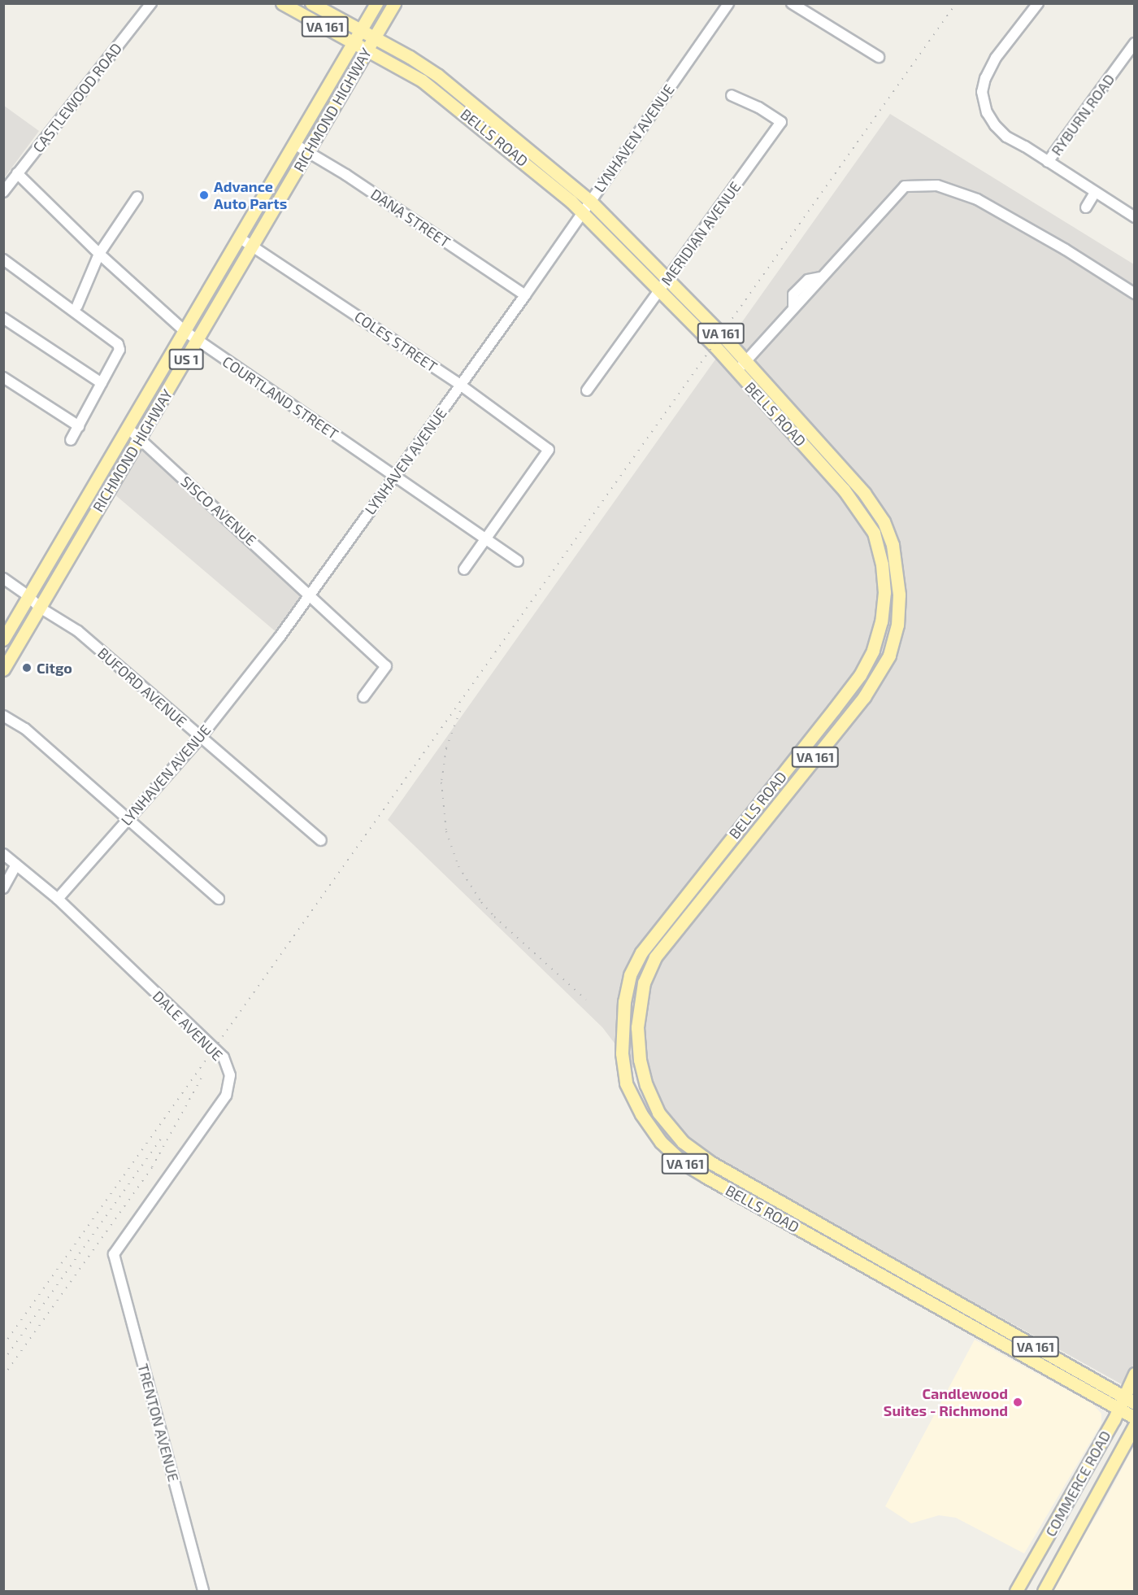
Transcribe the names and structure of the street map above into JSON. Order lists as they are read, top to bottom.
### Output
{
  "streets": {
    "main road": [
      "VA 161",
      "RICHMOND HIGHWAY",
      "BELLS ROAD",
      "US 1",
      "COMMERCE ROAD"
    ],
    "street": [
      "CASTLEWOOD ROAD",
      "RYBURN ROAD",
      "LYNHAVEN AVENUE",
      "DANA STREET",
      "MERIDIAN AVENUE",
      "COLES STREET",
      "COURTLAND STREET",
      "SISCO AVENUE",
      "BUFORD AVENUE",
      "DALE AVENUE",
      "TRENTON AVENUE"
    ]
  },
  "crossings": [
    ["CASTLEWOOD ROAD", "COURTLAND STREET"],
    ["RICHMOND HIGHWAY", "BELLS ROAD"],
    ["RICHMOND HIGHWAY", "DANA STREET"],
    ["RICHMOND HIGHWAY", "COLES STREET"],
    ["RICHMOND HIGHWAY", "COURTLAND STREET"],
    ["RICHMOND HIGHWAY", "SISCO AVENUE"],
    ["RICHMOND HIGHWAY", "BUFORD AVENUE"],
    ["BELLS ROAD", "LYNHAVEN AVENUE"],
    ["BELLS ROAD", "MERIDIAN AVENUE"],
    ["BELLS ROAD", "COMMERCE ROAD"],
    ["LYNHAVEN AVENUE", "DANA STREET"],
    ["LYNHAVEN AVENUE", "COLES STREET"],
    ["LYNHAVEN AVENUE", "COURTLAND STREET"],
    ["LYNHAVEN AVENUE", "SISCO AVENUE"],
    ["LYNHAVEN AVENUE", "BUFORD AVENUE"],
    ["LYNHAVEN AVENUE", "DALE AVENUE"],
    ["COLES STREET", "COURTLAND STREET"],
    ["DALE AVENUE", "TRENTON AVENUE"]
  ],
  "places": ["Advance Auto Parts", "Citgo", "Candlewood Suites - Richmond"]
}
